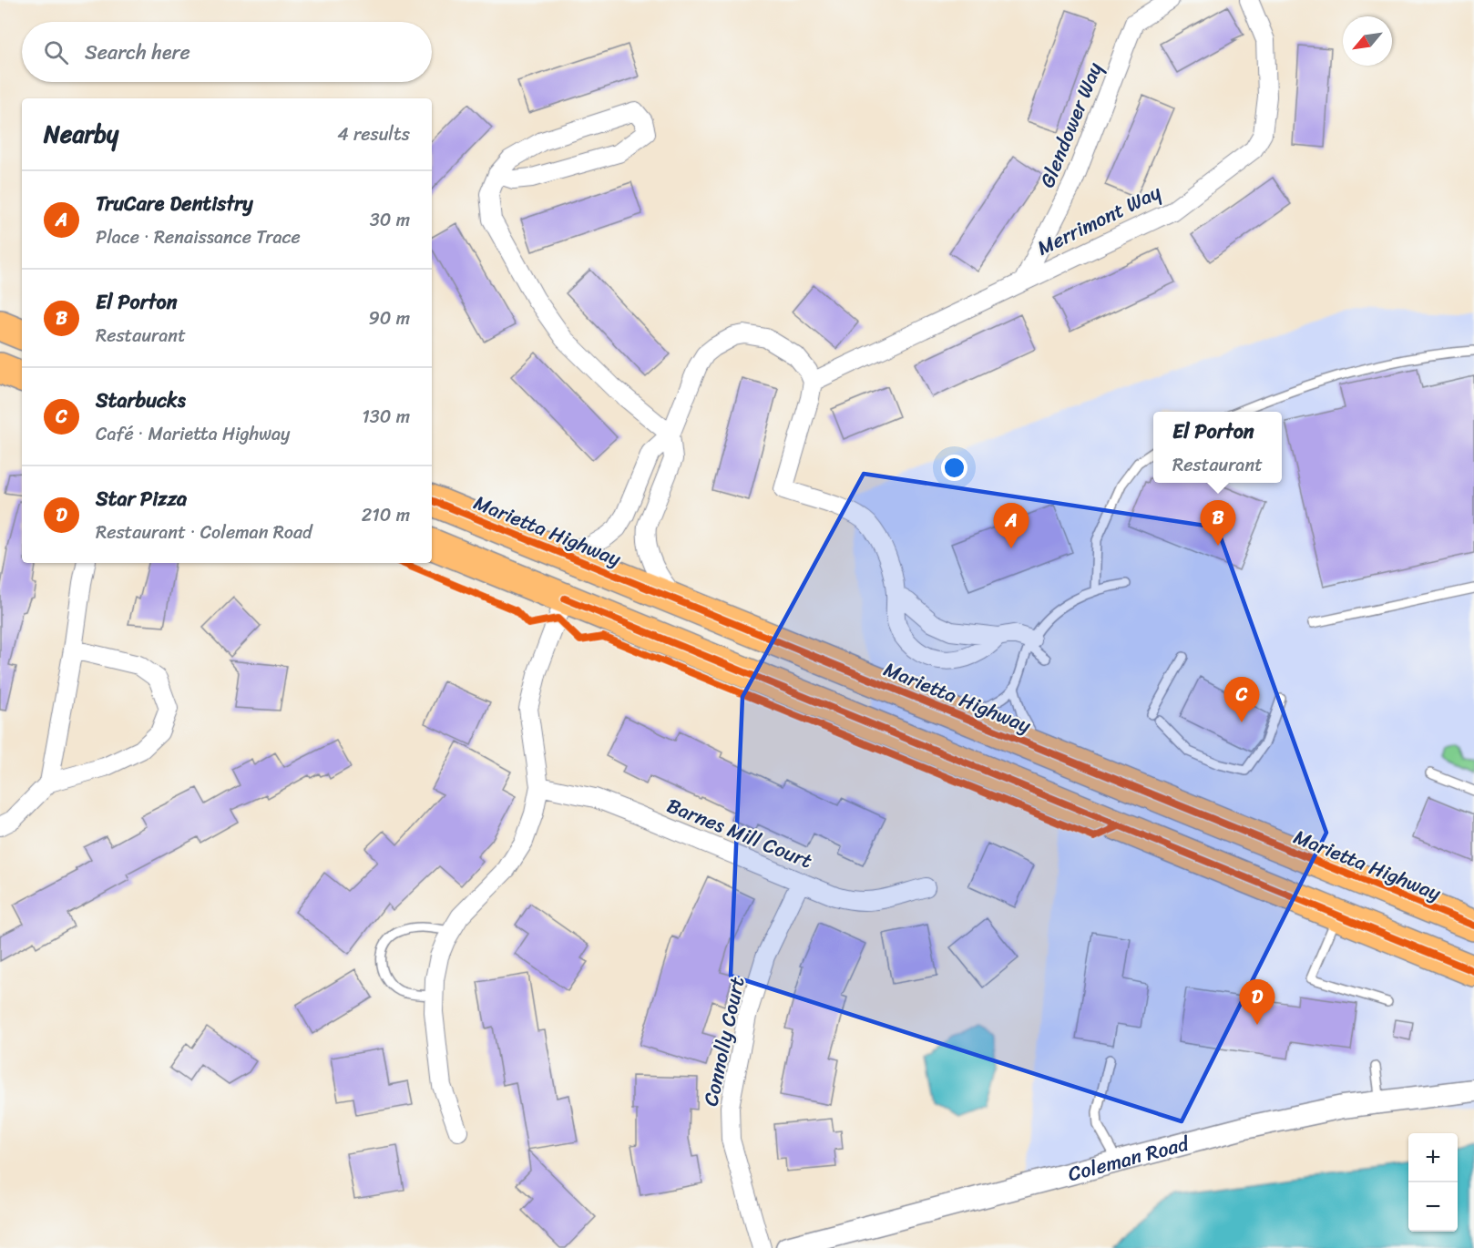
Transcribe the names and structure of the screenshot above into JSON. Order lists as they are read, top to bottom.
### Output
{
  "streets": {
    "highway": ["Marietta Highway"],
    "street": [
      "Glendower Way",
      "Merrimont Way",
      "Barnes Mill Court",
      "Connolly Court",
      "Coleman Road"
    ]
  },
  "crossings": [
    ["Glendower Way", "Merrimont Way"],
    ["Barnes Mill Court", "Connolly Court"]
  ],
  "north": "bottom left",
  "page": {
    "search": "Search here",
    "heading": ["Nearby", "4 results"],
    "list": [
      {
        "mark": "A",
        "name": "TruCare Dentistry",
        "note": "Place · Renaissance Trace",
        "value": "30 m"
      },
      {
        "mark": "B",
        "name": "El Porton",
        "note": "Restaurant",
        "value": "90 m"
      },
      {
        "mark": "C",
        "name": "Starbucks",
        "note": "Café · Marietta Highway",
        "value": "130 m"
      },
      {
        "mark": "D",
        "name": "Star Pizza",
        "note": "Restaurant · Coleman Road",
        "value": "210 m"
      }
    ],
    "popup": ["El Porton", "Restaurant"],
    "pins": [
      "B",
      "A",
      "C",
      "D"
    ],
    "map_buttons": ["+", "−"]
  }
}
